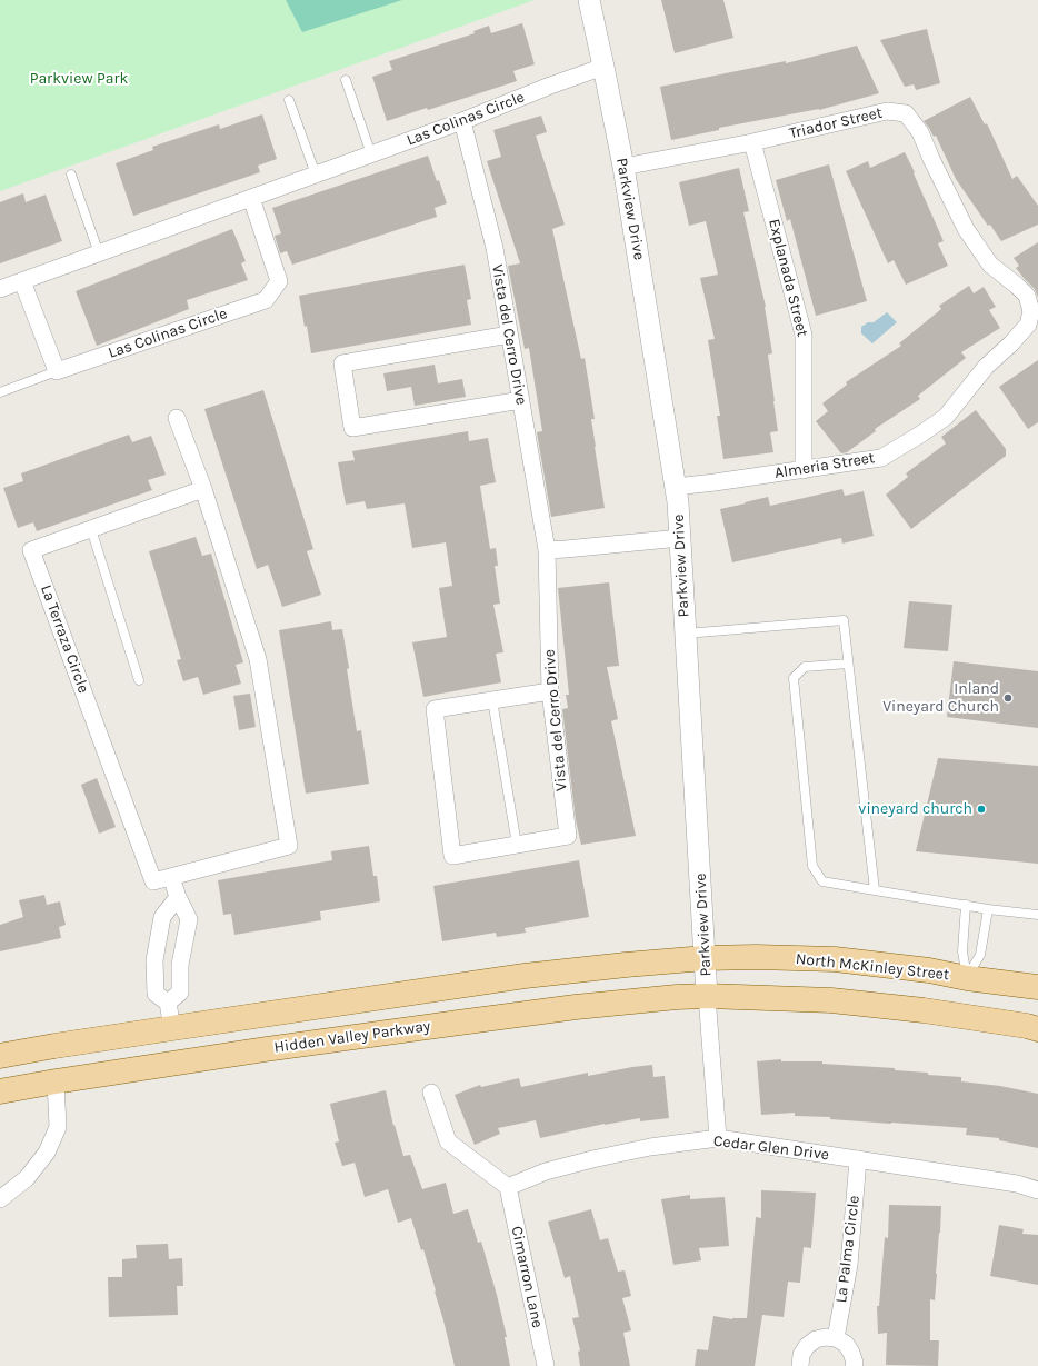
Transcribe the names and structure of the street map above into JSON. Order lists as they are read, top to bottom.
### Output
{
  "streets": {
    "main road": ["North McKinley Street", "Hidden Valley Parkway"],
    "street": [
      "Las Colinas Circle",
      "Triador Street",
      "Parkview Drive",
      "Explanada Street",
      "Vista del Cerro Drive",
      "Almeria Street",
      "La Terraza Circle",
      "Cedar Glen Drive",
      "La Palma Circle",
      "Cimarron Lane"
    ]
  },
  "crossings": [
    ["Las Colinas Circle", "Parkview Drive"],
    ["Las Colinas Circle", "Vista del Cerro Drive"],
    ["Triador Street", "Parkview Drive"],
    ["Triador Street", "Explanada Street"],
    ["Triador Street", "Almeria Street"],
    ["Parkview Drive", "Almeria Street"],
    ["Parkview Drive", "North McKinley Street"],
    ["Parkview Drive", "Hidden Valley Parkway"],
    ["Parkview Drive", "Cedar Glen Drive"],
    ["Explanada Street", "Almeria Street"],
    ["Cedar Glen Drive", "La Palma Circle"],
    ["Cedar Glen Drive", "Cimarron Lane"]
  ],
  "parks": ["Parkview Park"],
  "places": ["Inland Vineyard Church", "vineyard church"]
}
